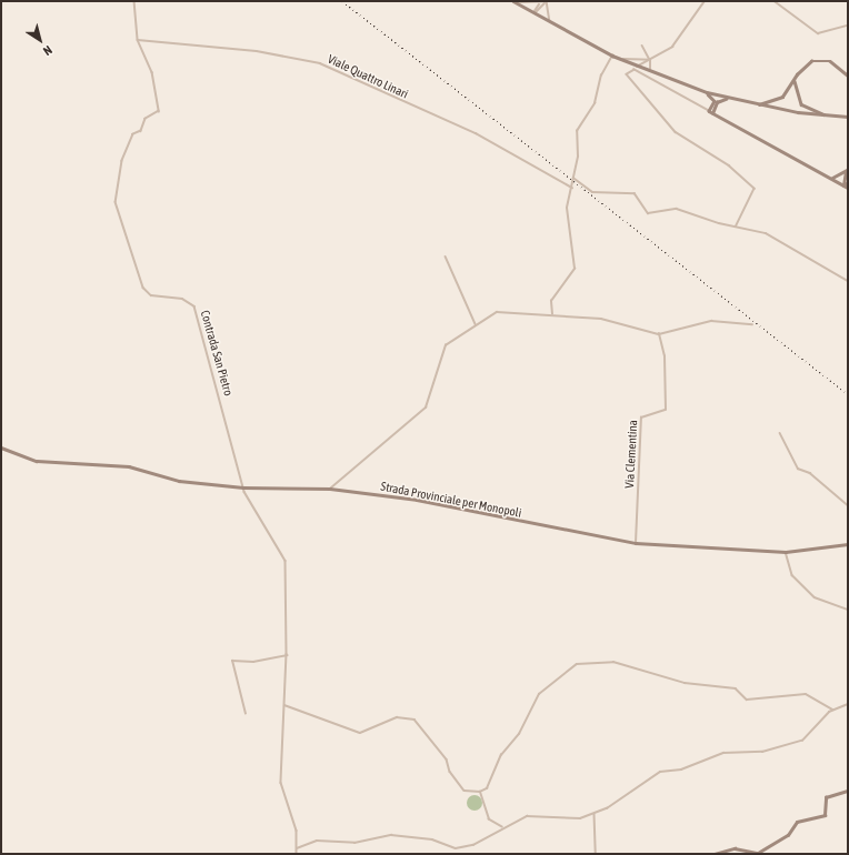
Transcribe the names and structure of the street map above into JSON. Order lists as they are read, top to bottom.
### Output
{
  "streets": {
    "street": [
      "Viale Quattro Linari",
      "Contrada San Pietro",
      "Via Clementina",
      "Strada Provinciale per Monopoli"
    ]
  },
  "crossings": [
    ["Viale Quattro Linari", "Contrada San Pietro"],
    ["Contrada San Pietro", "Strada Provinciale per Monopoli"],
    ["Via Clementina", "Strada Provinciale per Monopoli"]
  ],
  "north": "bottom right"
}
